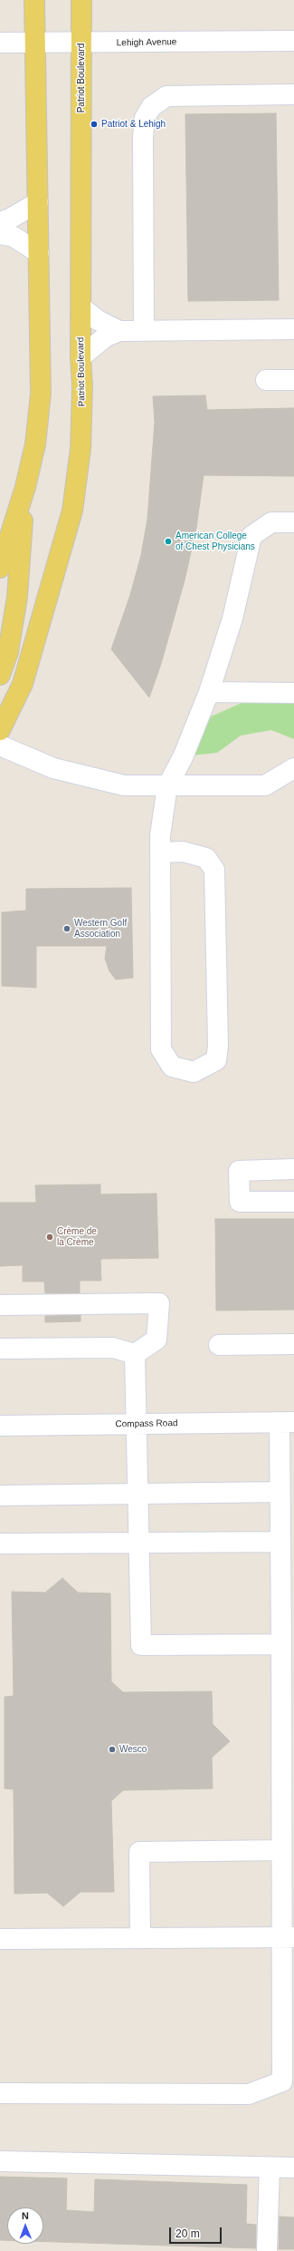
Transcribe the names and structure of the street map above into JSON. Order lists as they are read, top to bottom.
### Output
{
  "streets": {
    "main road": ["Patriot Boulevard"],
    "street": ["Lehigh Avenue", "Compass Road"]
  },
  "crossings": [
    ["Lehigh Avenue", "Patriot Boulevard"]
  ],
  "places": [
    "Patriot & Lehigh",
    "American College of Chest Physicians",
    "Western Golf Association",
    "Crème de la Crème",
    "Wesco"
  ],
  "scale_bar": "20 m",
  "north": "top"
}
